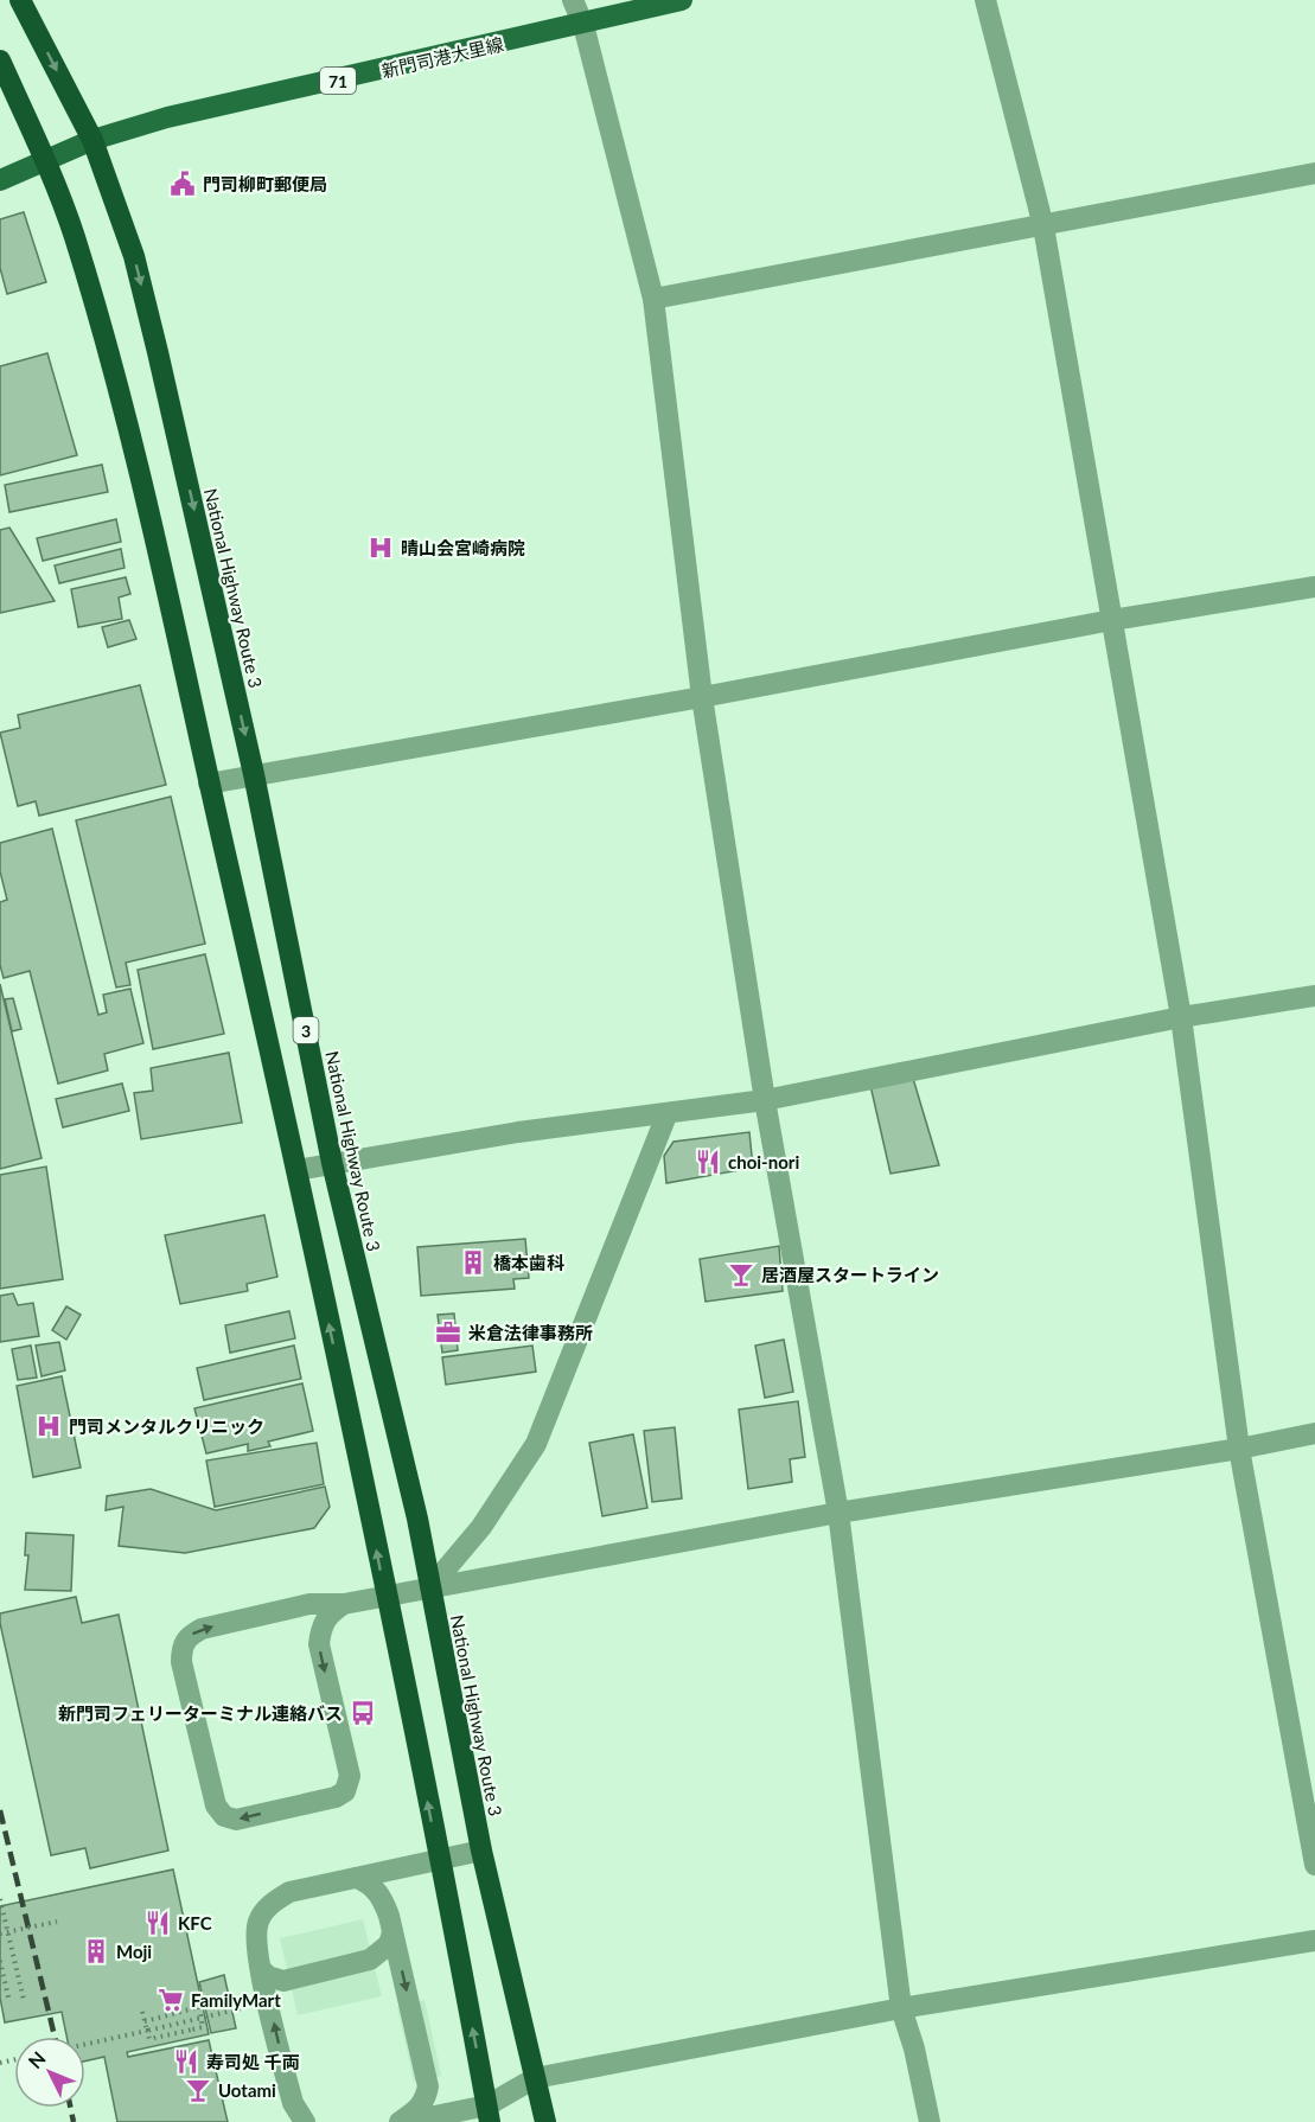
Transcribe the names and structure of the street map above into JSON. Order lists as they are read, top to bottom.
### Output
{
  "streets": {
    "highway": ["National Highway Route 3", "3"],
    "main road": ["新門司港大里線", "71"]
  },
  "crossings": [
    ["新門司港大里線", "National Highway Route 3"],
    ["新門司港大里線", "3"]
  ],
  "places": {
    "public building": ["門司柳町郵便局"],
    "hospital": ["晴山会宮崎病院", "門司メンタルクリニック"],
    "restaurant": ["choi-nori", "KFC", "寿司処 千両"],
    "building": ["橋本歯科", "Moji"],
    "bar": ["居酒屋スタートライン", "Uotami"],
    "office": ["米倉法律事務所"],
    "bus stop": ["新門司フェリーターミナル連絡バス"],
    "supermarket": ["FamilyMart"]
  },
  "north": "top left"
}
